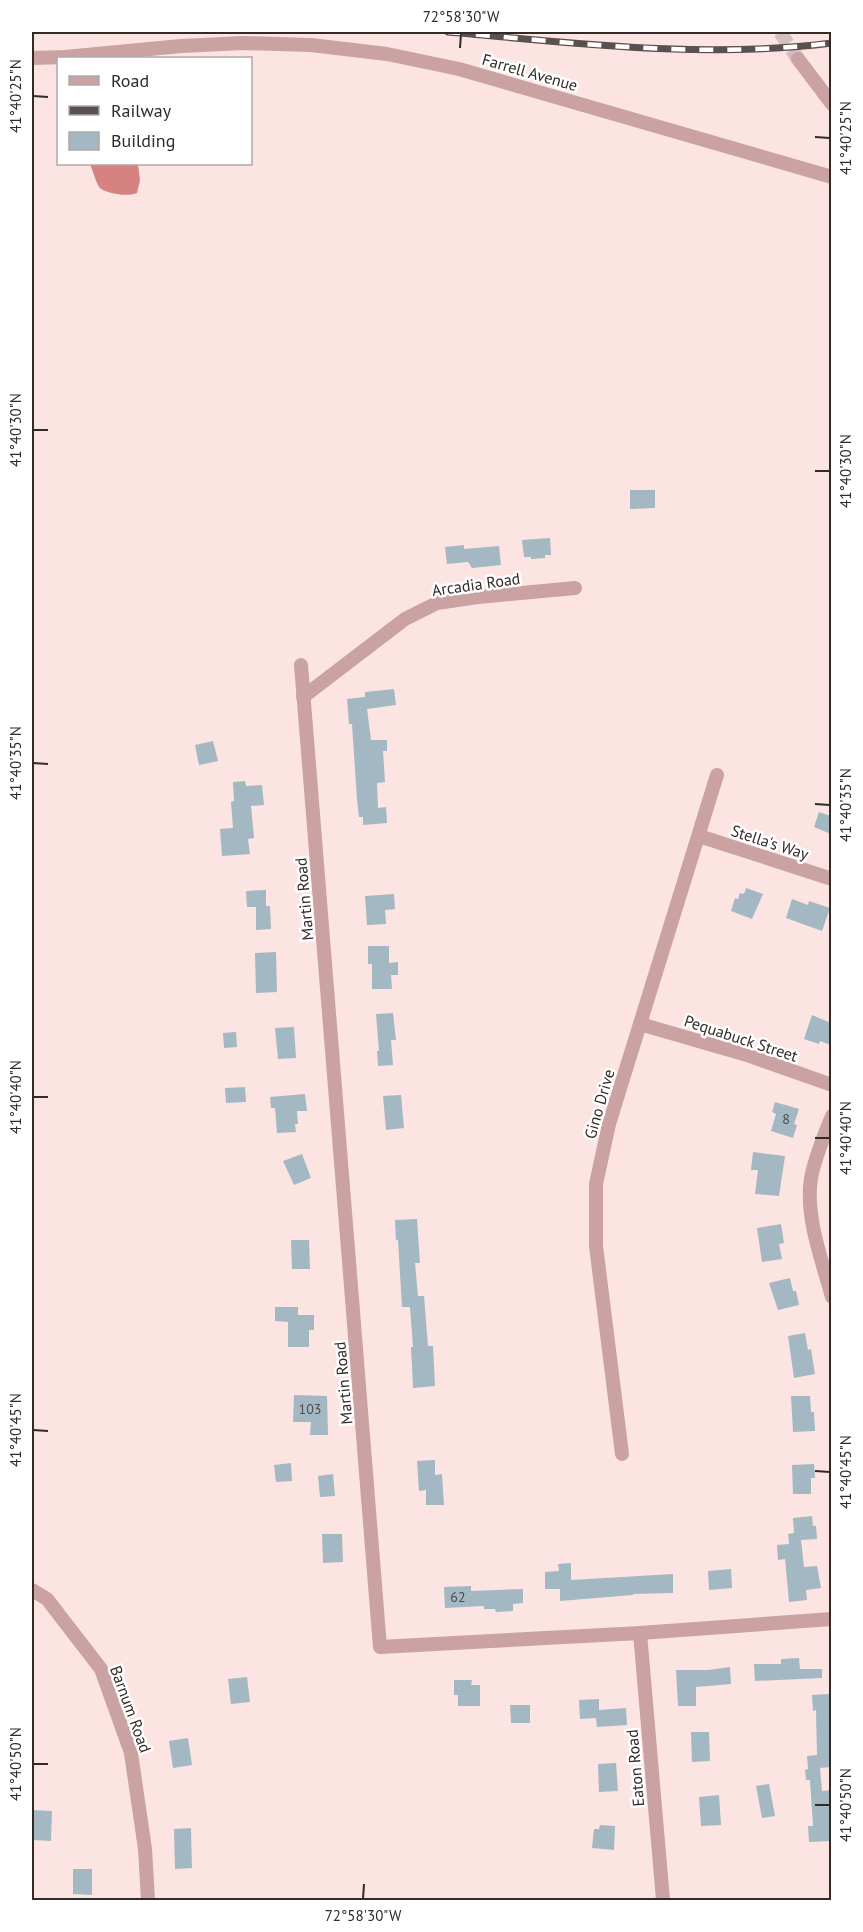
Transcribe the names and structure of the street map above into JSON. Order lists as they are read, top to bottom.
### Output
{
  "streets": {
    "street": [
      "Farrell Avenue",
      "Arcadia Road",
      "Stella's Way",
      "Martin Road",
      "Pequabuck Street",
      "Gino Drive",
      "Barnum Road",
      "Eaton Road"
    ]
  },
  "crossings": [
    ["Arcadia Road", "Martin Road"],
    ["Stella's Way", "Gino Drive"],
    ["Martin Road", "Eaton Road"],
    ["Pequabuck Street", "Gino Drive"]
  ],
  "house_numbers": ["8", "103", "62"],
  "legend": ["Road", "Railway", "Building"],
  "coordinates": [
    "72°58'30\"W",
    "41°40'25\"N",
    "41°40'30\"N",
    "41°40'35\"N",
    "41°40'40\"N",
    "41°40'45\"N",
    "41°40'50\"N"
  ]
}
